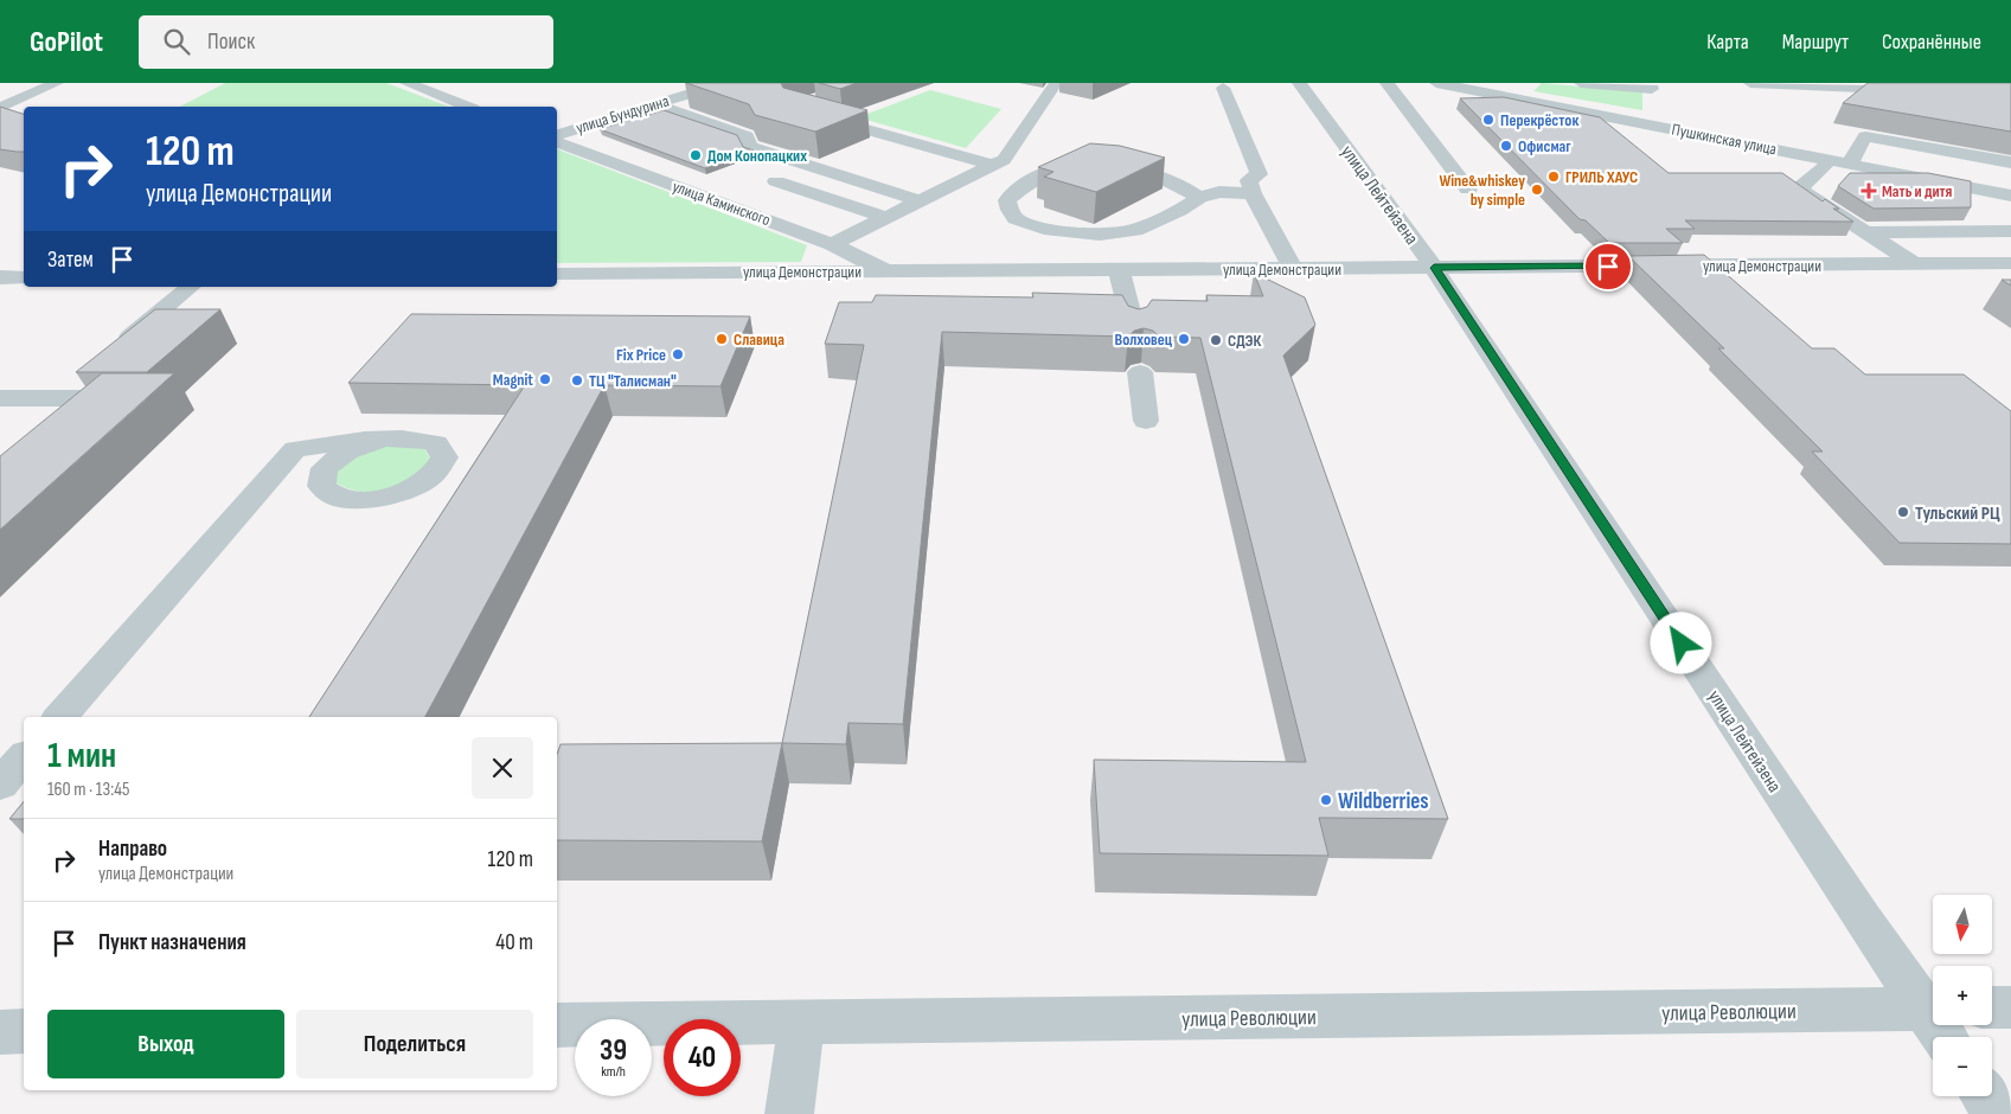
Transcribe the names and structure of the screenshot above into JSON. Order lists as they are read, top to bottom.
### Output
{
  "streets": {
    "street": [
      "улица Бундурина",
      "Пушкинская улица",
      "улица Лейтейзена",
      "улица Каминского",
      "улица Демонстрации",
      "улица Революции"
    ]
  },
  "crossings": [
    ["улица Лейтейзена", "улица Демонстрации"],
    ["улица Каминского", "улица Демонстрации"]
  ],
  "places": {
    "other": [
      "Перекрёсток",
      "Офисмаг",
      "Дом Конопацких",
      "ГРИЛЬ ХАУС",
      "Wine&whiskey by simple",
      "Славица",
      "Волховец",
      "СДЭК",
      "Fix Price",
      "Magnit",
      "ТЦ \"Талисман\"",
      "Тульский РЦ",
      "Wildberries"
    ],
    "health": ["Мать и дитя"]
  },
  "north": "bottom",
  "page": {
    "header": "GoPilot",
    "search": "Поиск",
    "nav": ["Карта", "Маршрут", "Сохранённые"],
    "turn": ["120 m", "улица Демонстрации"],
    "then": "Затем",
    "heading": ["1 мин", "160 m · 13:45"],
    "list": [
      {
        "name": "Направо",
        "note": "улица Демонстрации",
        "value": "120 m"
      },
      {
        "name": "Пункт назначения",
        "value": "40 m"
      }
    ],
    "map_buttons": ["+", "−"],
    "buttons": ["Выход", "Поделиться"],
    "speed": "39 km/h",
    "limit": "40"
  }
}
